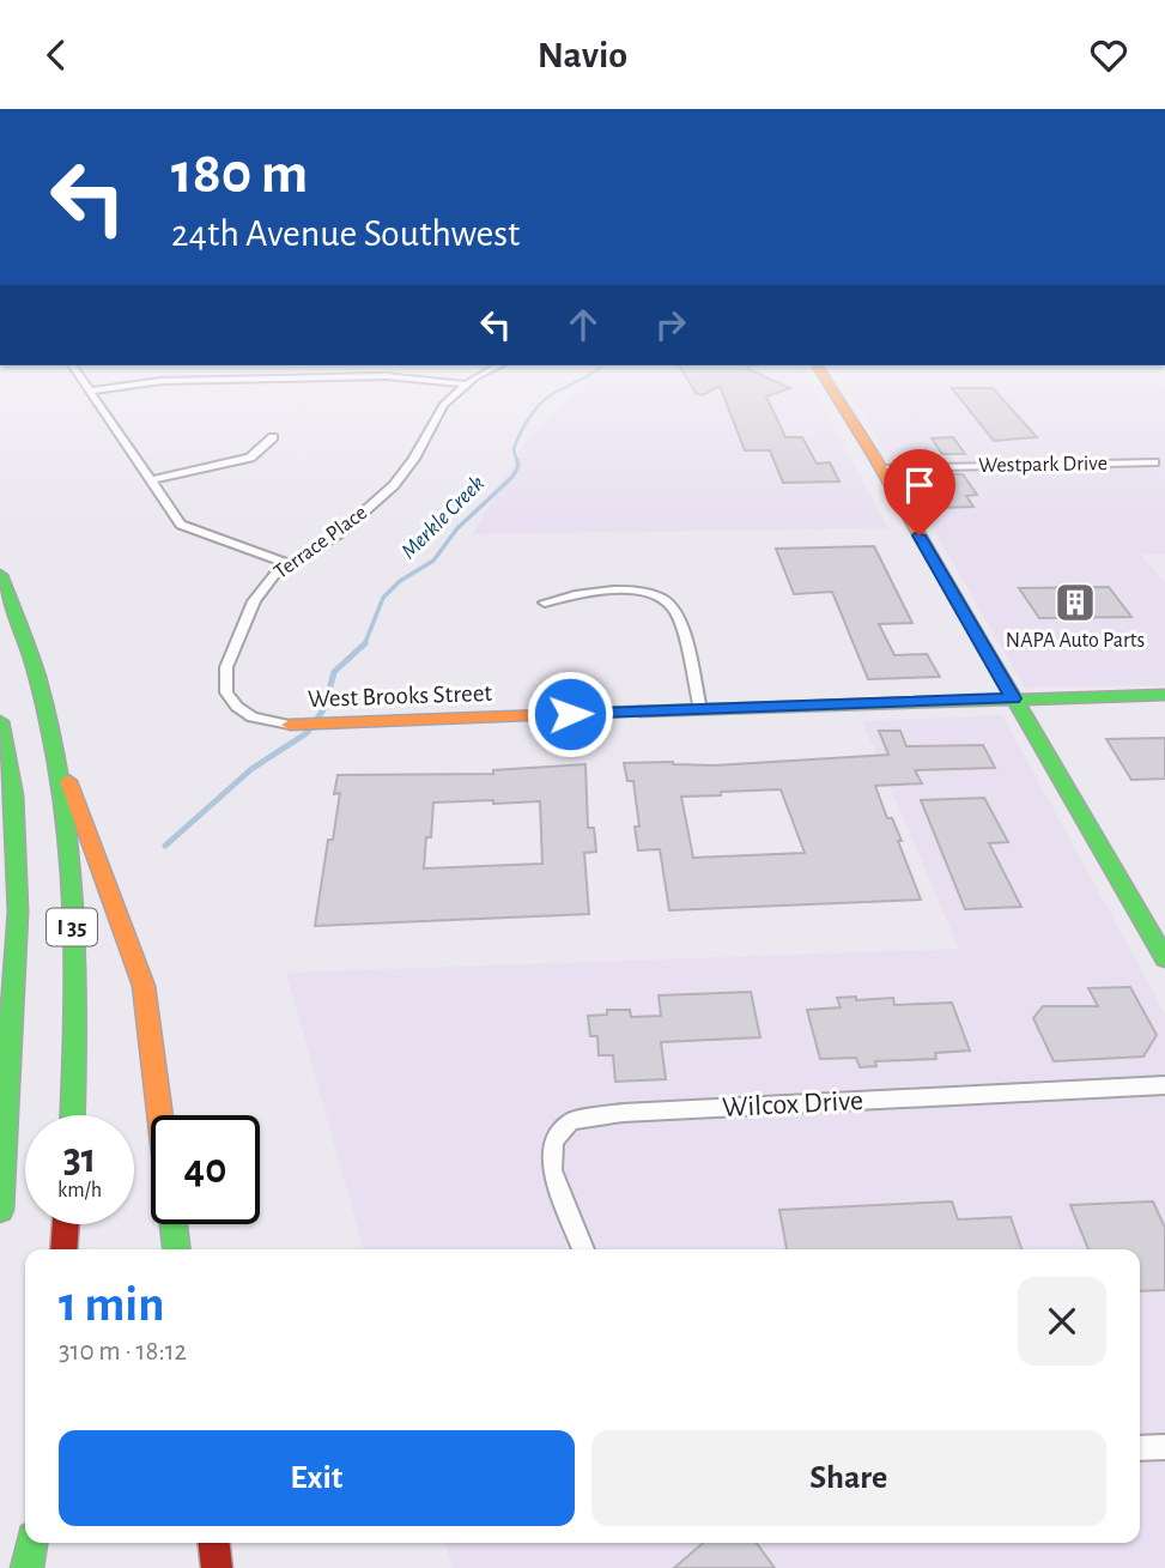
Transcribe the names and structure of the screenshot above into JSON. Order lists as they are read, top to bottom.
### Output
{
  "streets": {
    "main road": ["West Brooks Street", "I 35"],
    "street": ["Westpark Drive", "Terrace Place", "Wilcox Drive"]
  },
  "crossings": [
    ["Terrace Place", "West Brooks Street"]
  ],
  "water": ["Merkle Creek"],
  "places": {
    "building": ["NAPA Auto Parts"]
  },
  "page": {
    "header": "Navio",
    "turn": ["180 m", "24th Avenue Southwest"],
    "speed": "31 km/h",
    "limit": "40",
    "heading": ["1 min", "310 m · 18:12"],
    "buttons": ["Exit", "Share"]
  }
}
